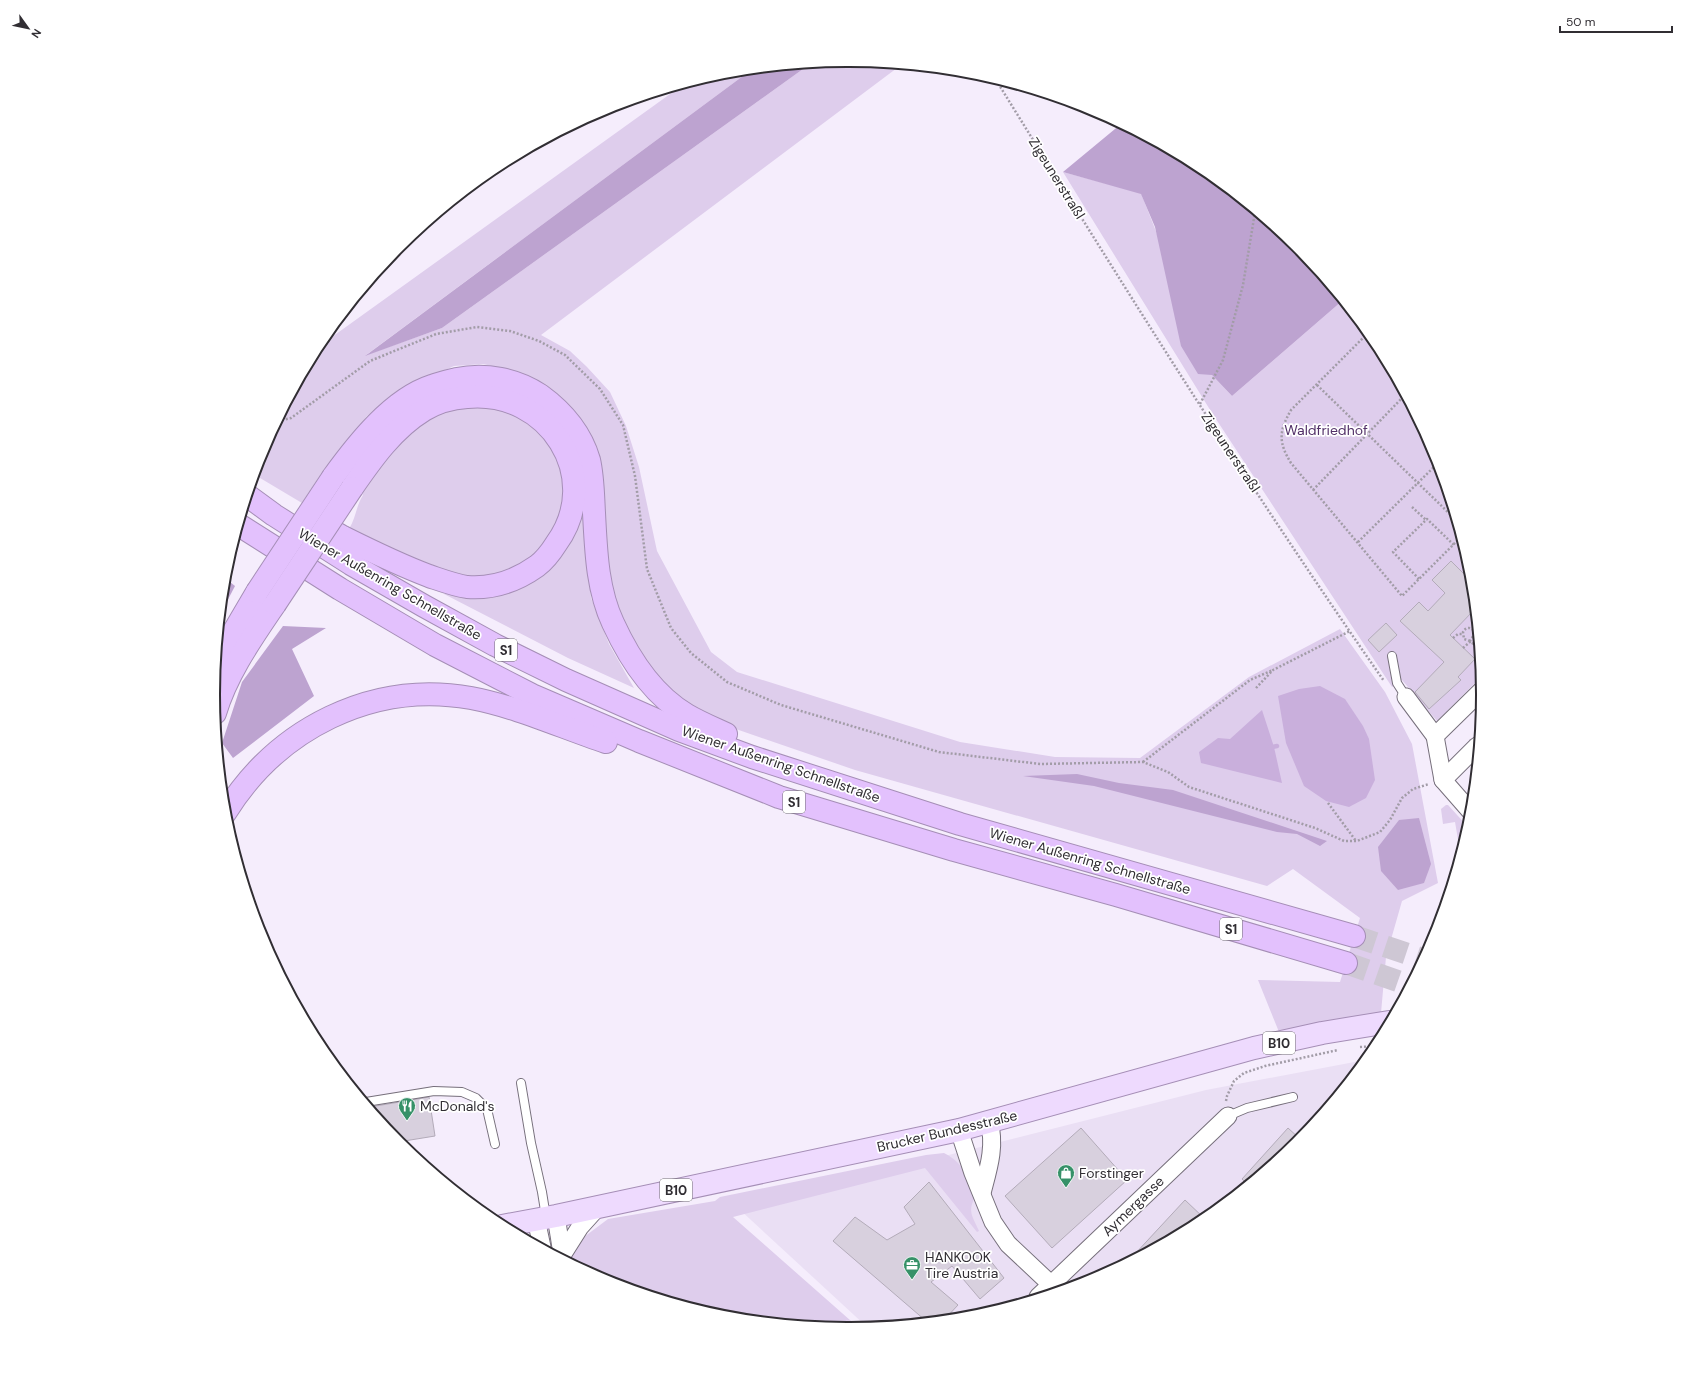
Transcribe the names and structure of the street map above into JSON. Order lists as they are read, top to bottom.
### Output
{
  "streets": {
    "highway": ["Wiener Außenring Schnellstraße", "S1"],
    "main road": ["B10", "Brucker Bundesstraße"],
    "street": ["Aymergasse"],
    "path": ["Zigeunerstraßl"]
  },
  "parks": ["Waldfriedhof"],
  "places": {
    "restaurant": ["McDonald's"],
    "shop": ["Forstinger"],
    "office": ["HANKOOK Tire Austria"]
  },
  "scale_bar": "50 m",
  "north": "bottom right"
}
